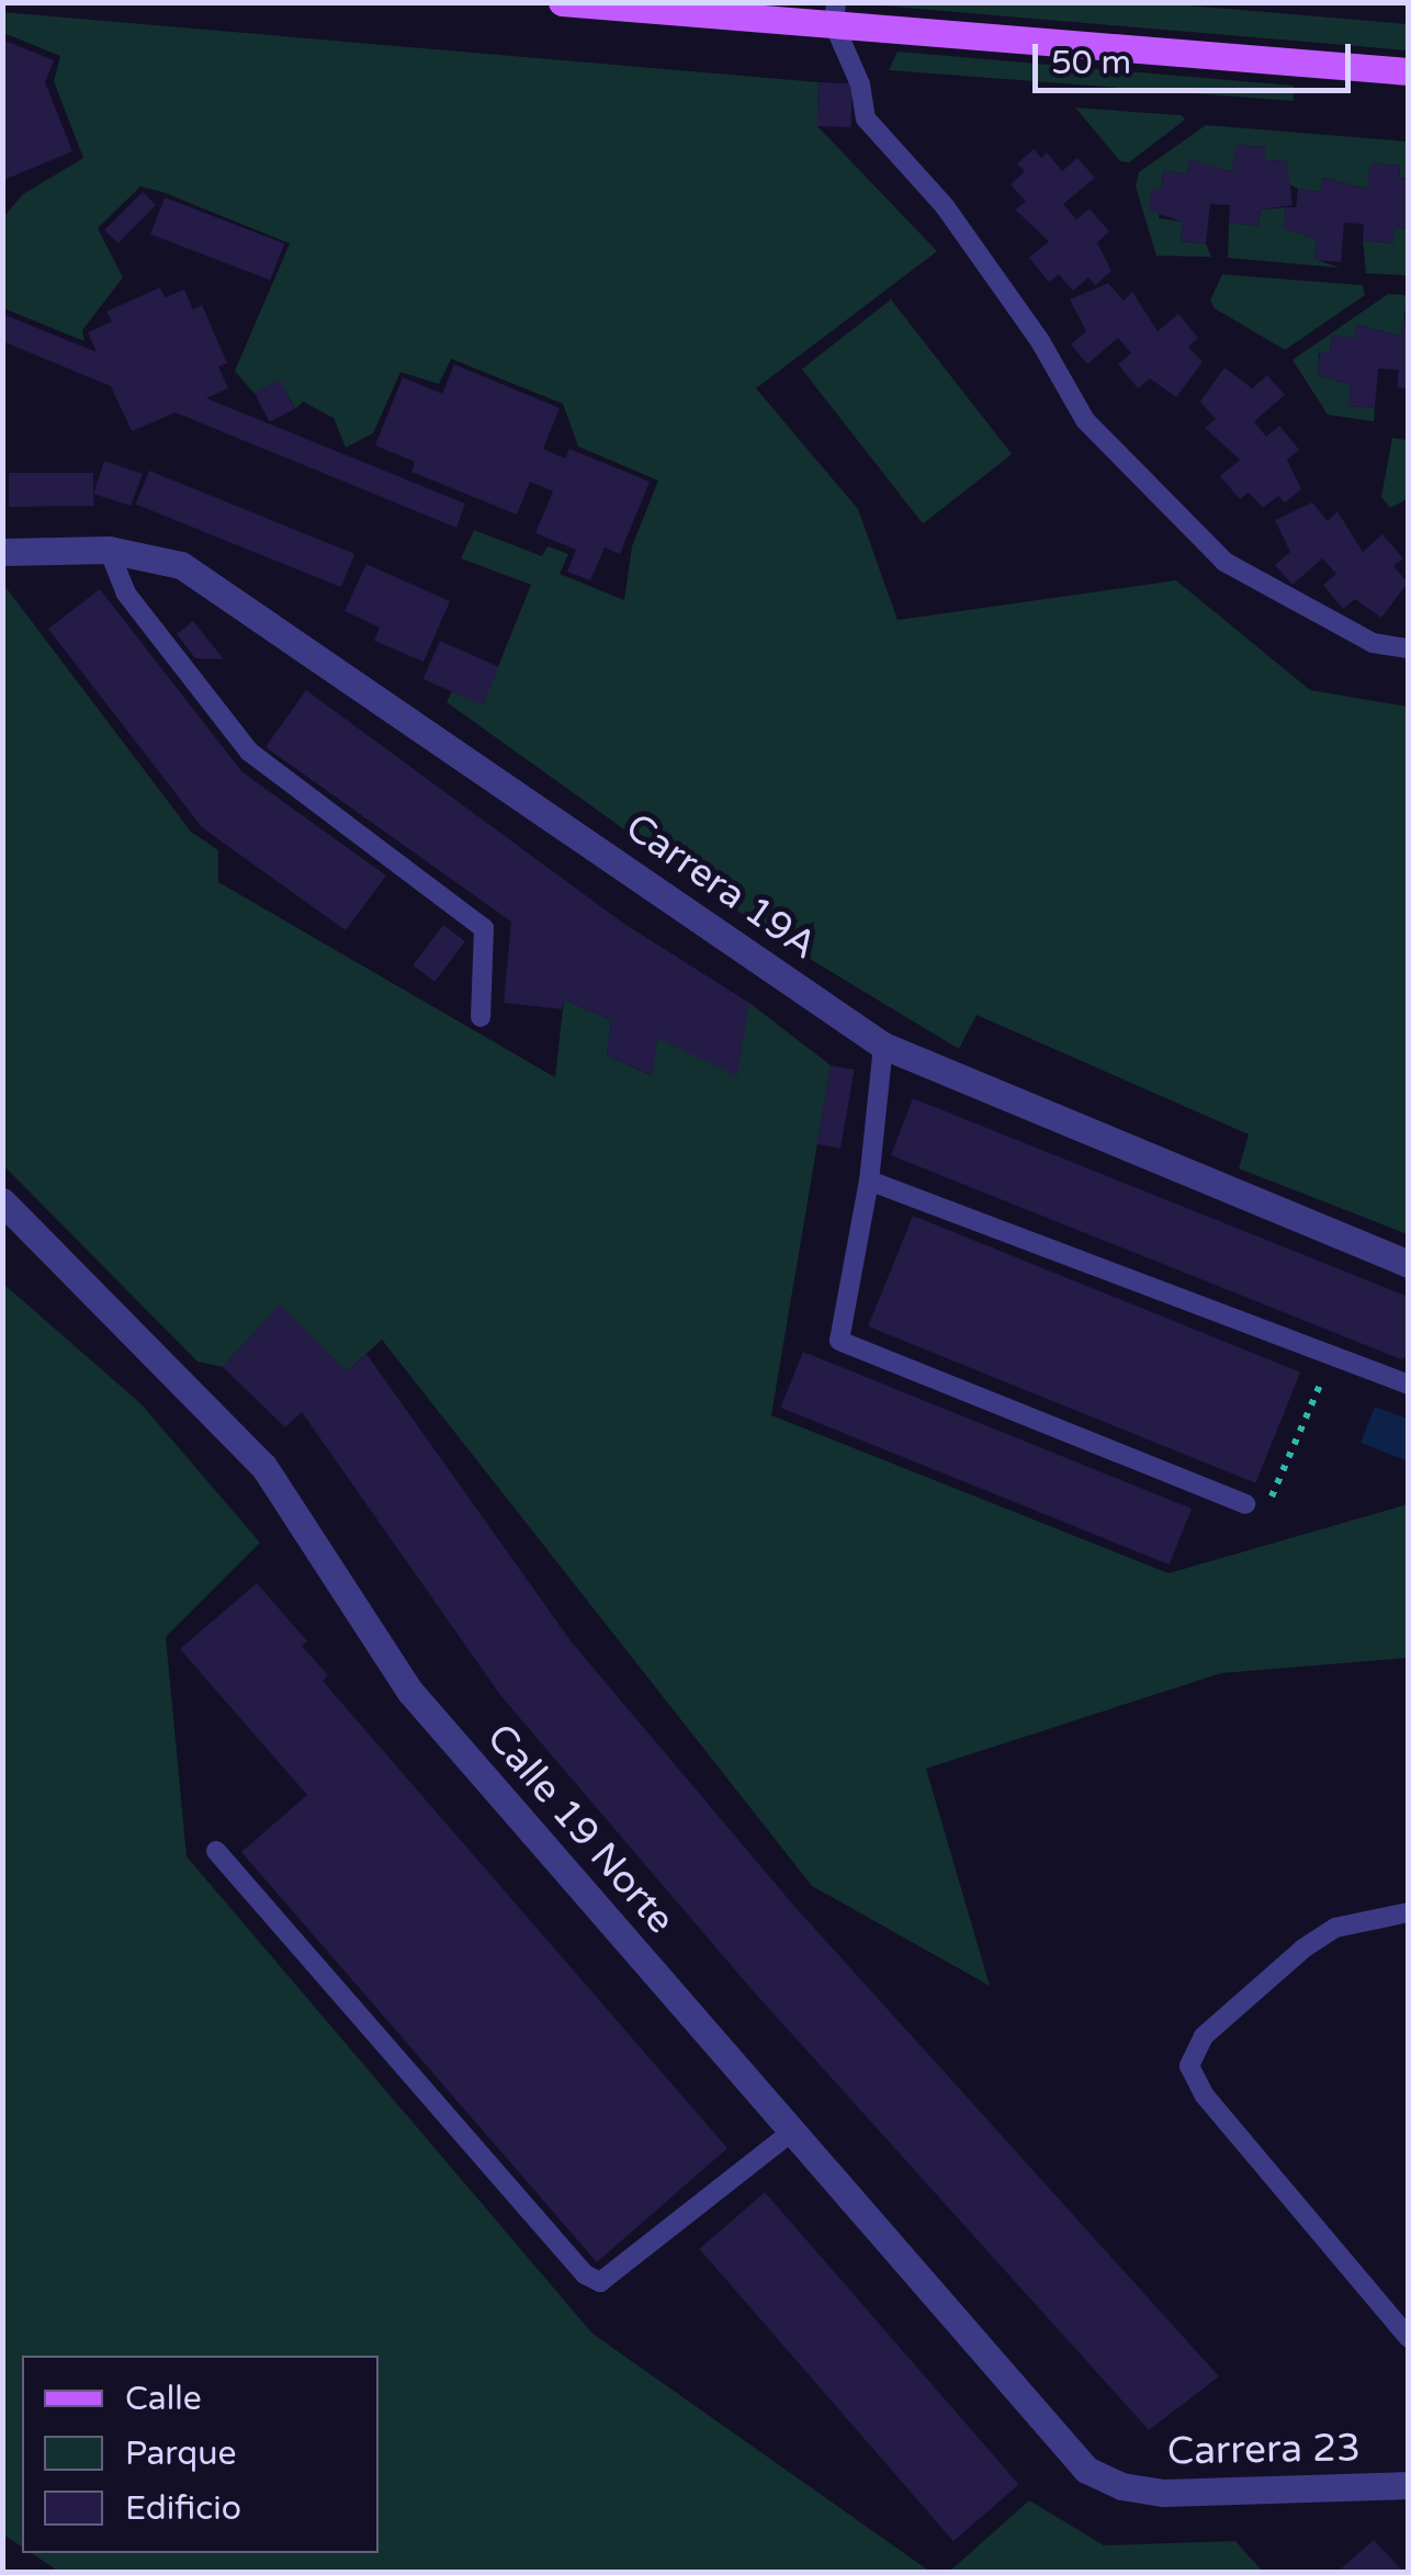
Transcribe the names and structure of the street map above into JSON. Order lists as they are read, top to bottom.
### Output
{
  "streets": {
    "street": ["Carrera 19A", "Calle 19 Norte", "Carrera 23"]
  },
  "crossings": [
    ["Calle 19 Norte", "Carrera 23"]
  ],
  "legend": ["Calle", "Parque", "Edificio"],
  "scale_bar": "50 m"
}
